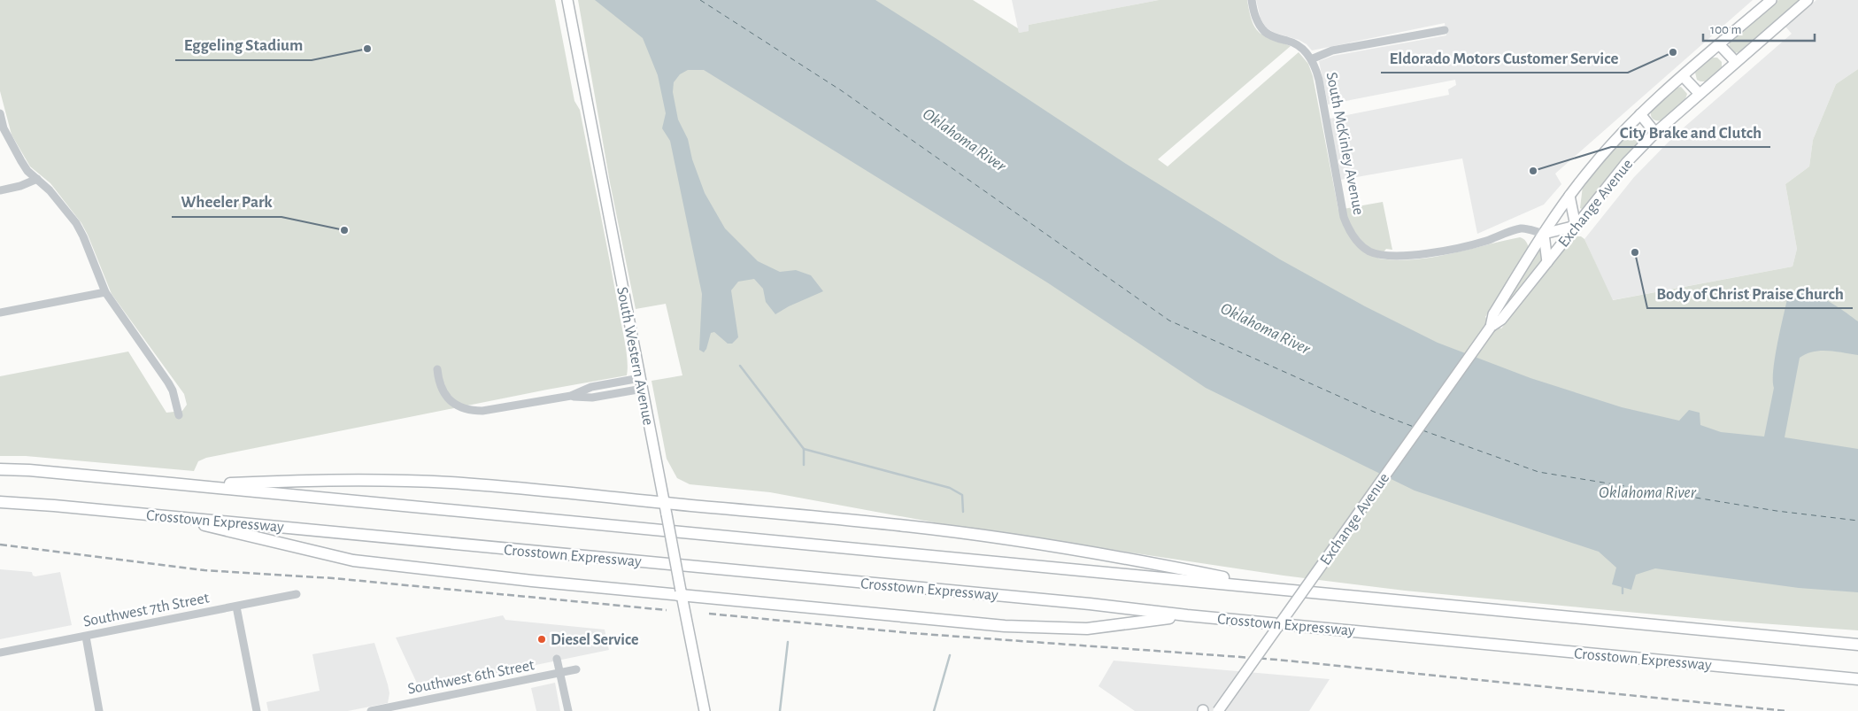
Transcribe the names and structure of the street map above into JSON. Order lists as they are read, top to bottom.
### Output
{
  "streets": {
    "highway": ["Crosstown Expressway"],
    "main road": ["Exchange Avenue", "South Western Avenue"],
    "street": ["South McKinley Avenue", "Southwest 7th Street", "Southwest 6th Street"]
  },
  "crossings": [
    ["South McKinley Avenue", "Exchange Avenue"]
  ],
  "water": ["Oklahoma River"],
  "places": [
    "Eggeling Stadium",
    "Eldorado Motors Customer Service",
    "City Brake and Clutch",
    "Wheeler Park",
    "Body of Christ Praise Church",
    "Diesel Service"
  ],
  "scale_bar": "100 m"
}
